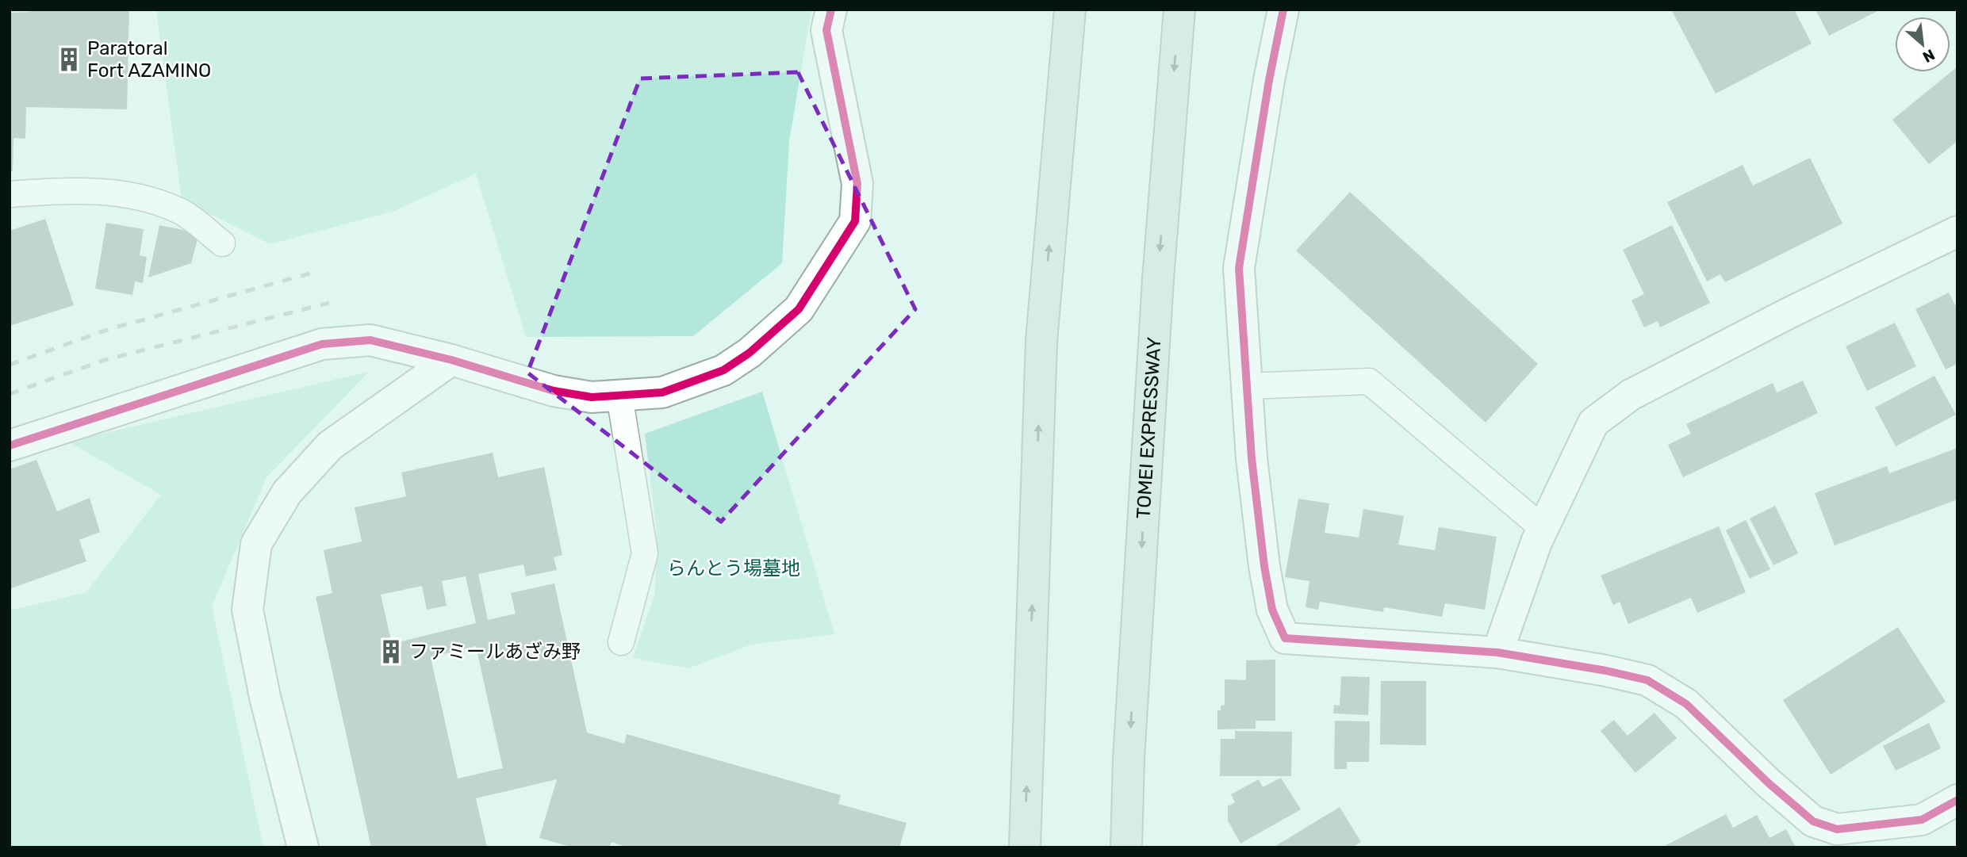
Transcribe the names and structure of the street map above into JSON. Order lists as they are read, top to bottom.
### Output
{
  "streets": {
    "highway": ["TOMEI EXPRESSWAY"]
  },
  "parks": ["らんとう場墓地"],
  "places": {
    "building": ["Paratoral Fort AZAMINO", "ファミールあざみ野"]
  },
  "north": "bottom right"
}
